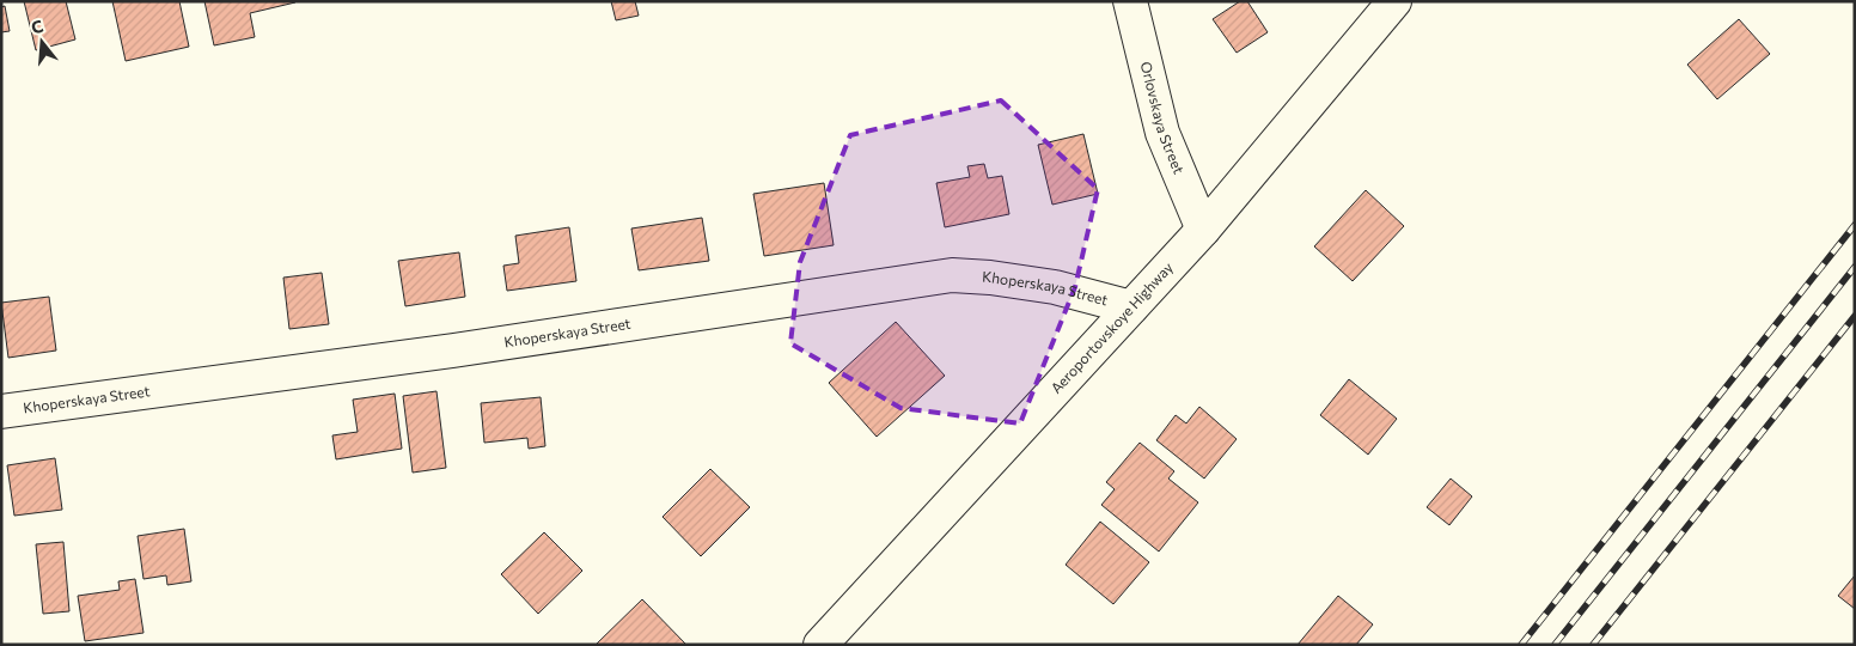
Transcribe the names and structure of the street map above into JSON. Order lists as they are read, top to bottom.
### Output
{
  "streets": {
    "street": ["Orlovskaya Street", "Khoperskaya Street", "Aeroportovskoye Highway"]
  },
  "crossings": [
    ["Orlovskaya Street", "Aeroportovskoye Highway"],
    ["Khoperskaya Street", "Aeroportovskoye Highway"]
  ],
  "north": "top"
}
